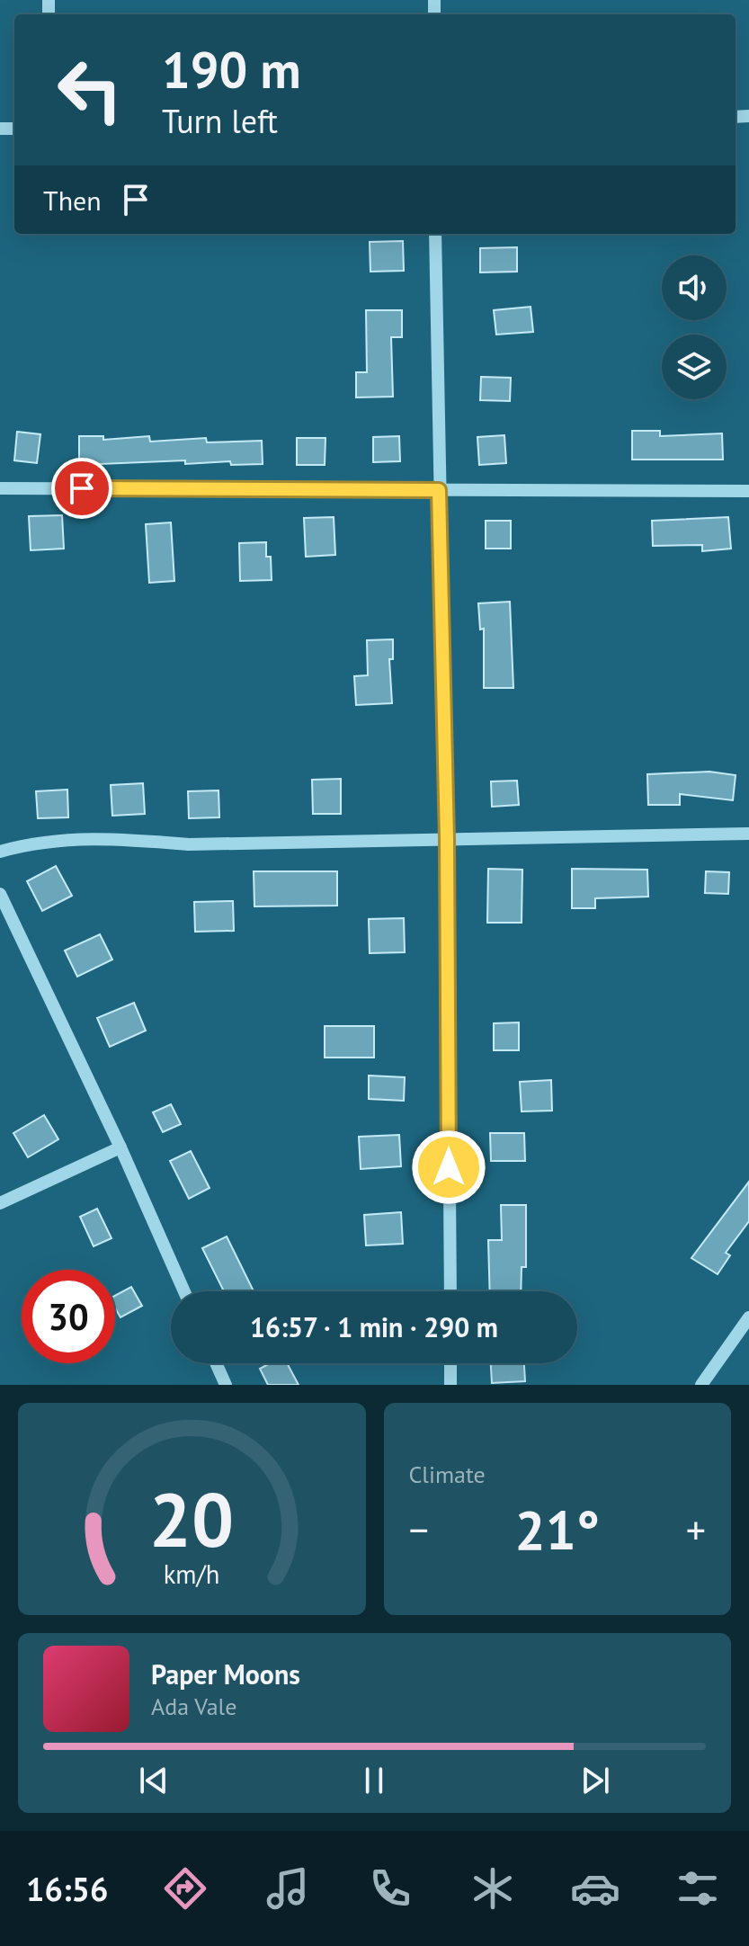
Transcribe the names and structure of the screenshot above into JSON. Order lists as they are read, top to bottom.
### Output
{
  "page": {
    "turn": ["190 m", "Turn left"],
    "then": "Then",
    "limit": "30",
    "trip": "16:57 · 1 min · 290 m",
    "tile": "Climate",
    "heat": ["−", "21°", "+"],
    "song": ["Paper Moons", "Ada Vale"],
    "tabs": "16:56",
    "gauge": ["20", "km/h"]
  }
}
